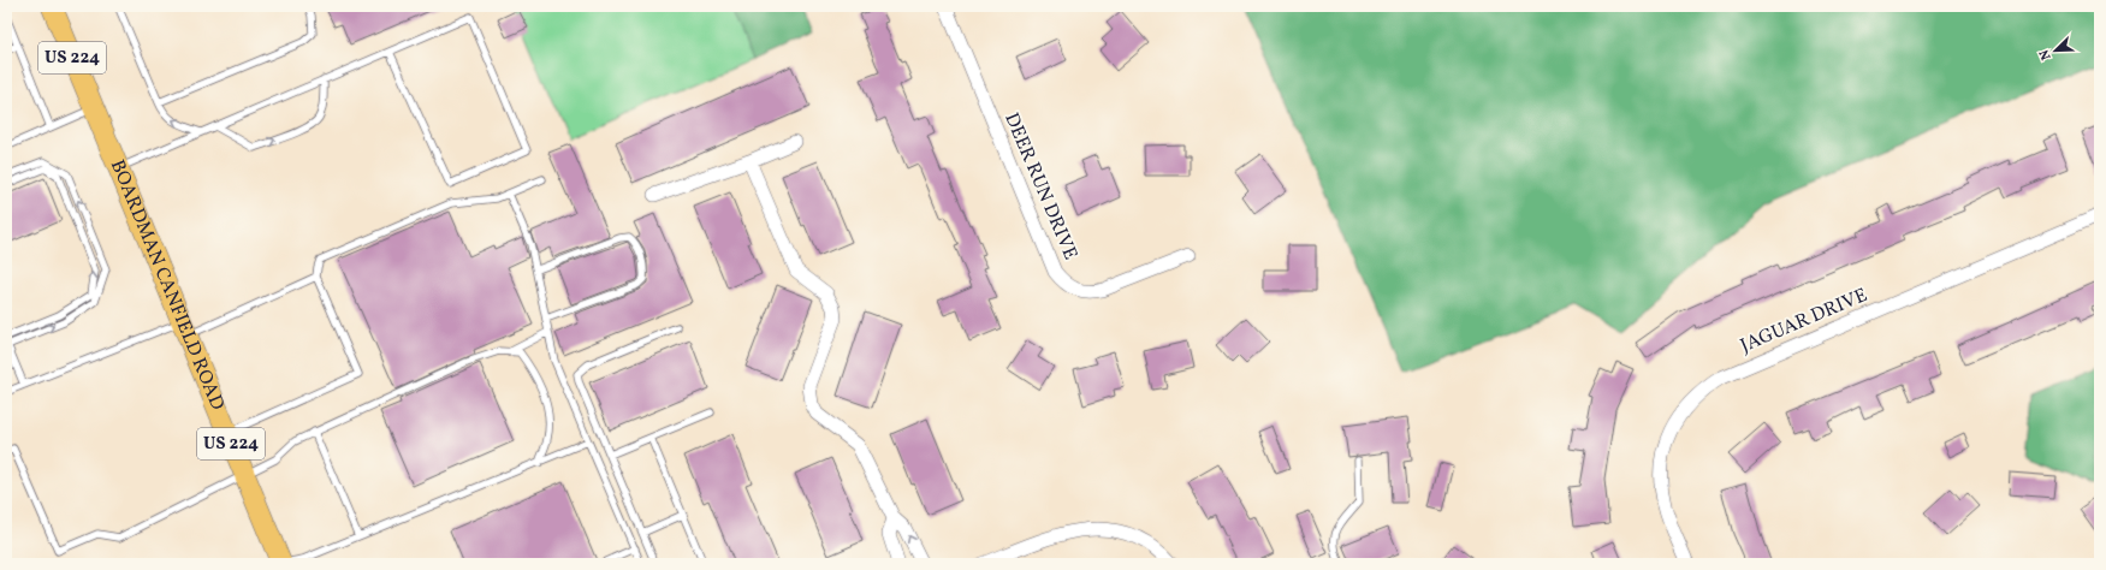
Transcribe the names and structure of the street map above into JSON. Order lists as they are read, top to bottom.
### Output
{
  "streets": {
    "main road": ["US 224", "BOARDMAN CANFIELD ROAD"],
    "street": ["DEER RUN DRIVE", "JAGUAR DRIVE"]
  },
  "north": "bottom left"
}
